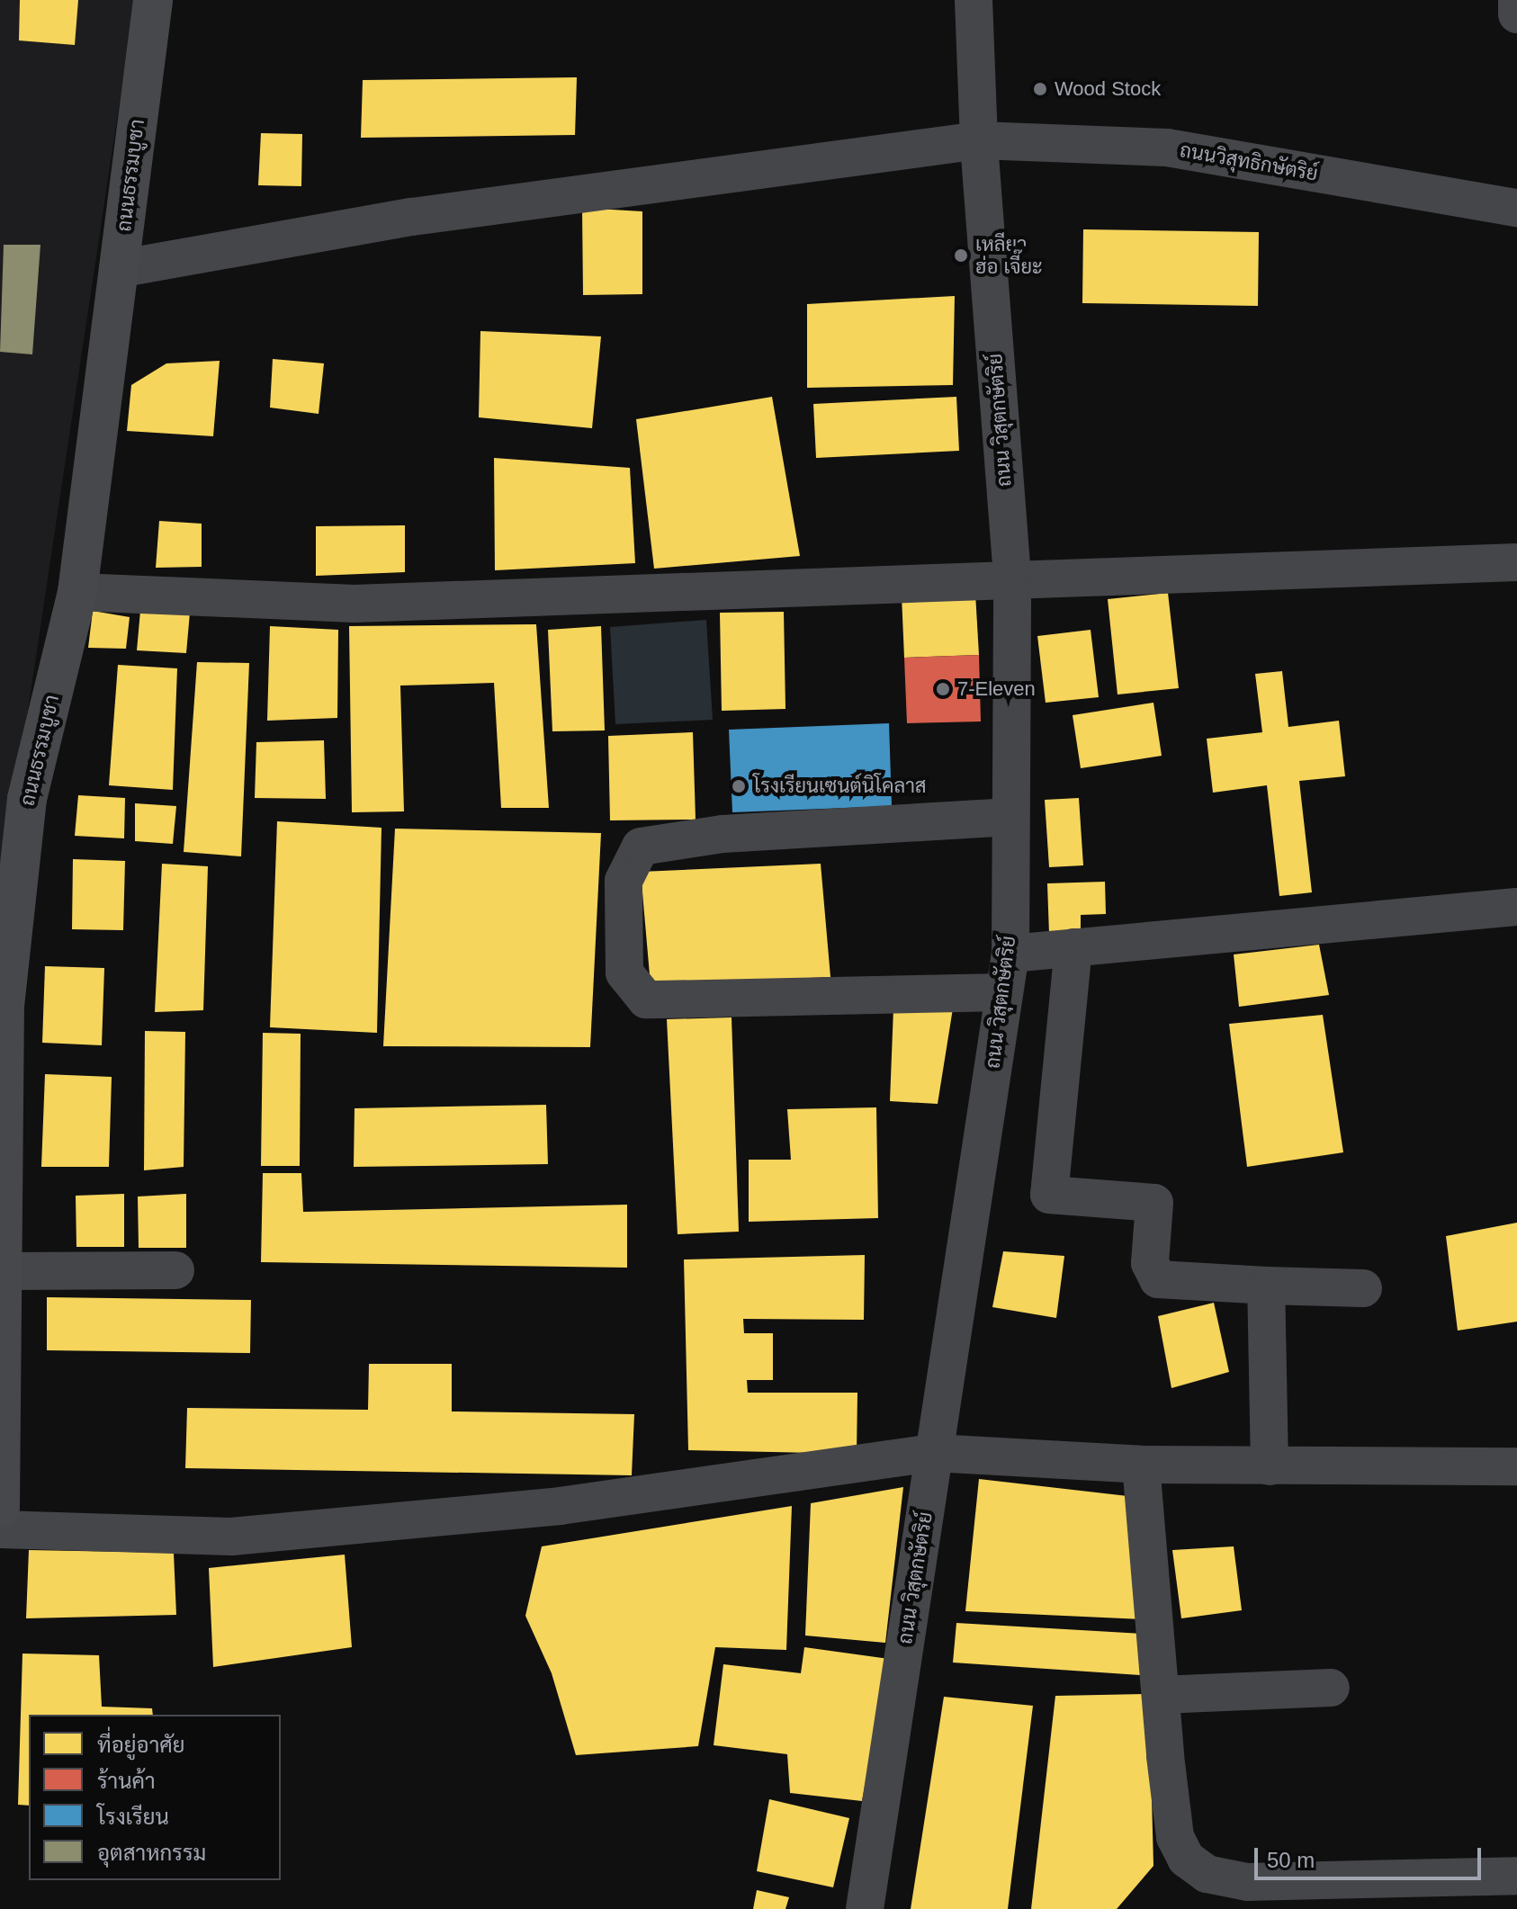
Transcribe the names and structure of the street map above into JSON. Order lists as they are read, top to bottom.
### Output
{
  "streets": {
    "main road": ["ถนนธรรมบูชา"],
    "street": ["ถนนวิสุทธิกษัตริย์", "ถนน วิสุตกษัตริย์"]
  },
  "crossings": [
    ["ถนนวิสุทธิกษัตริย์", "ถนนธรรมบูชา"],
    ["ถนนวิสุทธิกษัตริย์", "ถนน วิสุตกษัตริย์"]
  ],
  "places": [
    "Wood Stock",
    "เหลียว ฮ่อ เจี๊ยะ",
    "7-Eleven",
    "โรงเรียนเซนต์นิโคลาส"
  ],
  "legend": [
    "ที่อยู่อาศัย",
    "ร้านค้า",
    "โรงเรียน",
    "อุตสาหกรรม"
  ],
  "scale_bar": "50 m"
}
